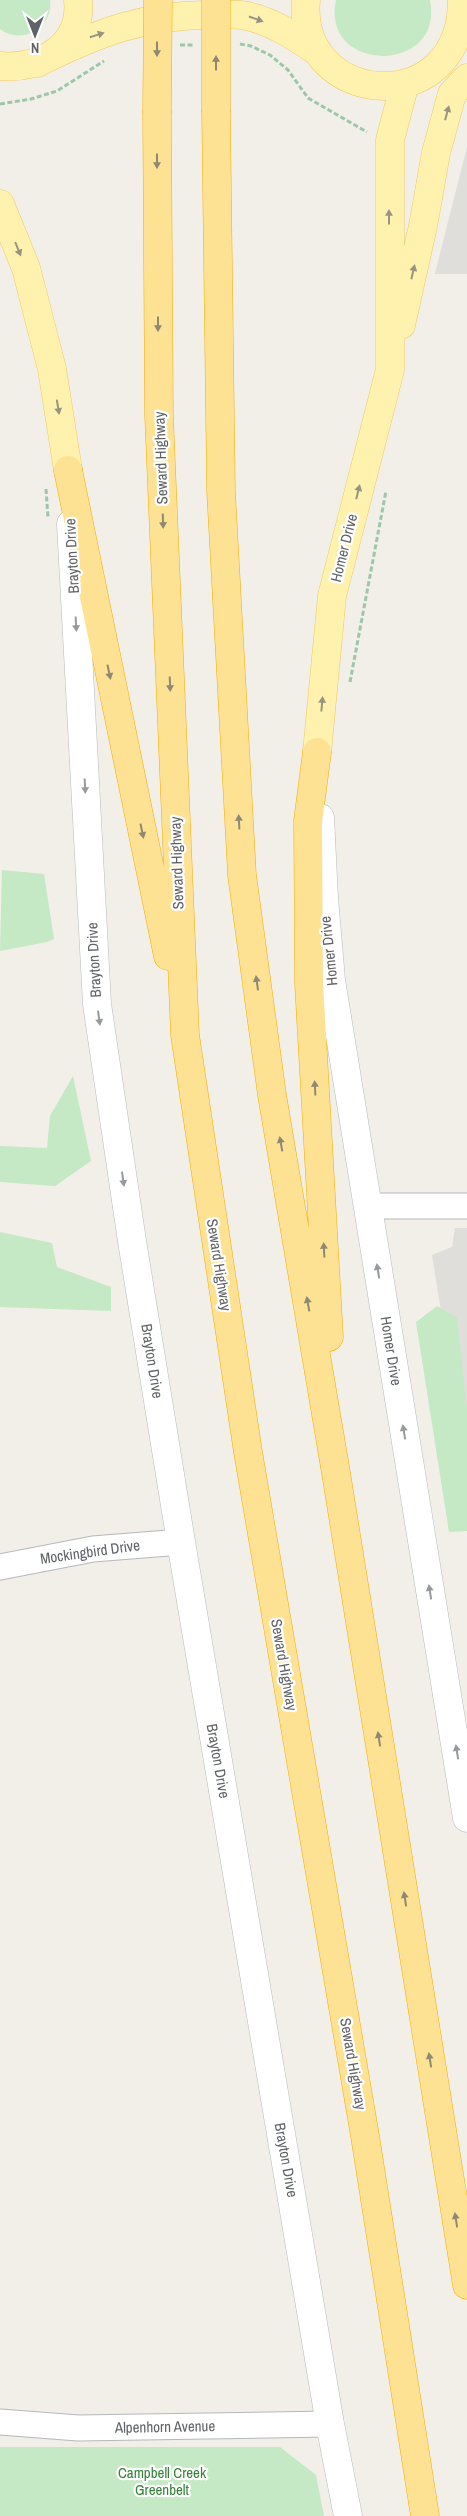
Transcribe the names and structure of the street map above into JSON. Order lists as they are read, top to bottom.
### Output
{
  "streets": {
    "highway": ["Seward Highway"],
    "main road": ["Homer Drive", "Brayton Drive"],
    "street": ["Mockingbird Drive", "Alpenhorn Avenue"]
  },
  "crossings": [
    ["Brayton Drive", "Mockingbird Drive"],
    ["Brayton Drive", "Alpenhorn Avenue"]
  ],
  "one_way": ["Homer Drive", "Brayton Drive"],
  "parks": ["Campbell Creek Greenbelt"],
  "north": "bottom"
}
